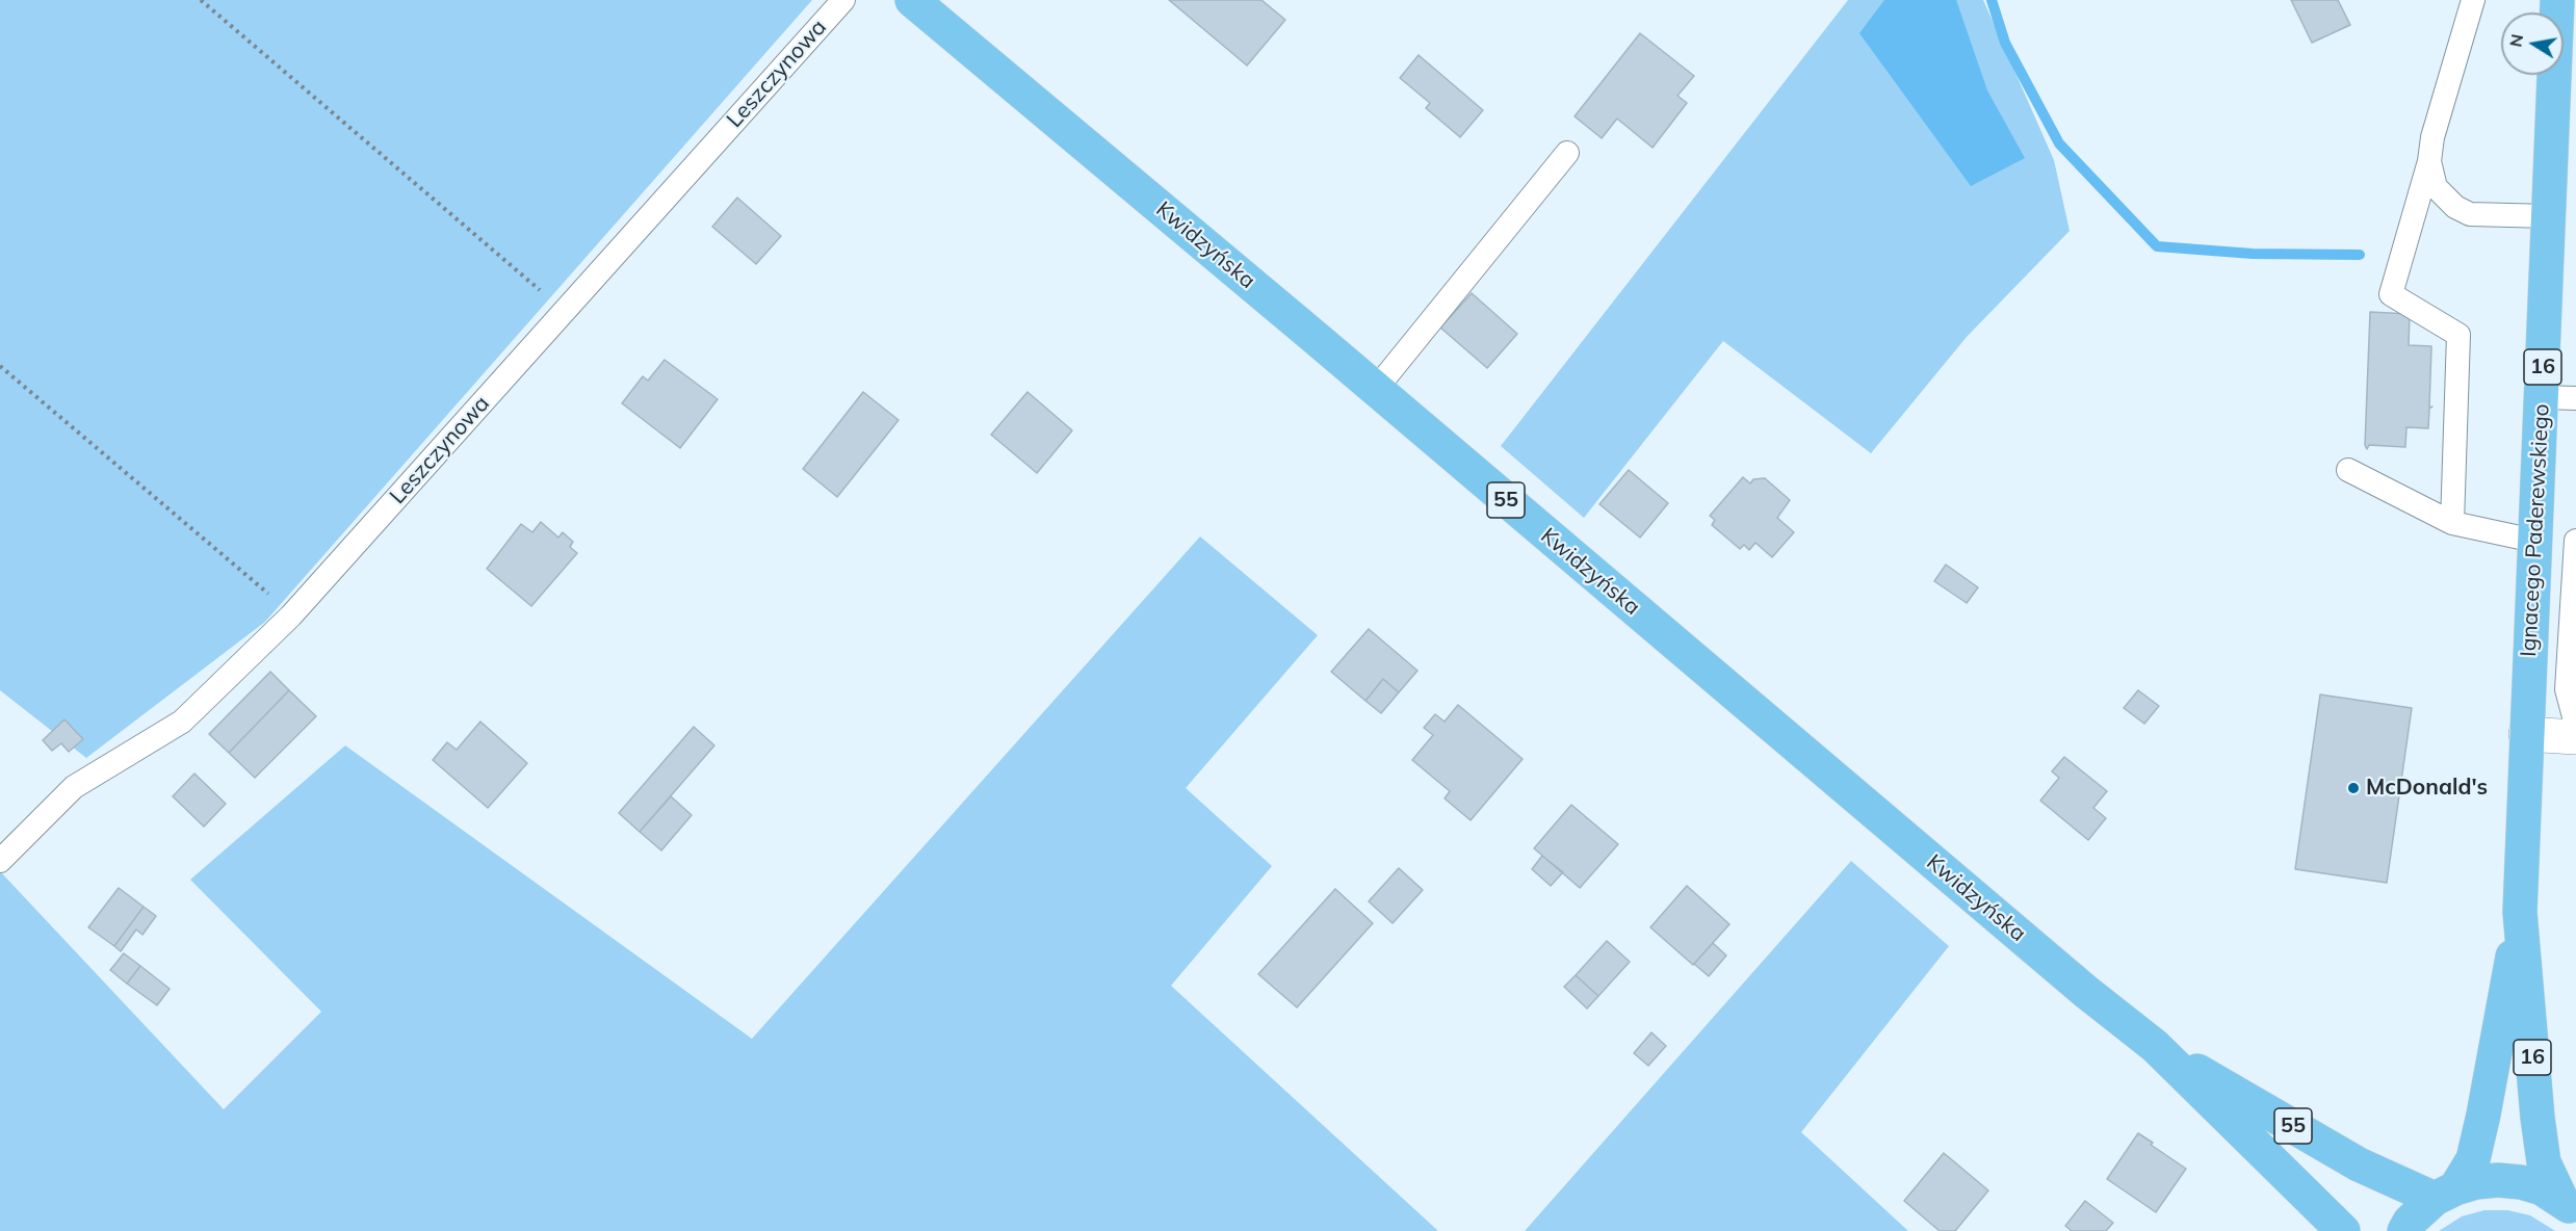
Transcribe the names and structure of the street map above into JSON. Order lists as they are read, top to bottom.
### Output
{
  "streets": {
    "main road": [
      "Kwidzyńska",
      "16",
      "55",
      "Ignacego Paderewskiego"
    ],
    "lane": ["Leszczynowa"]
  },
  "crossings": [
    ["Kwidzyńska", "55"],
    ["16", "55"],
    ["16", "Ignacego Paderewskiego"],
    ["55", "Ignacego Paderewskiego"]
  ],
  "places": ["McDonald's"],
  "north": "left"
}
